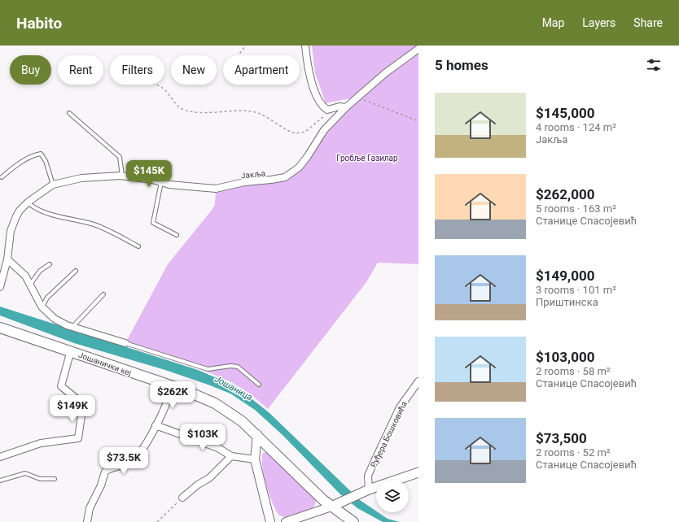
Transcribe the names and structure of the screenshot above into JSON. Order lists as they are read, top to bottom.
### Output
{
  "streets": {
    "main road": ["Јошанички кеј"],
    "street": ["Јакља", "Руђера Бошковића"]
  },
  "water": ["Јошаница"],
  "parks": ["Гробље Газилар"],
  "page": {
    "header": "Habito",
    "nav": ["Map", "Layers", "Share"],
    "heading": "5 homes",
    "chip": [
      "Buy",
      "Rent",
      "Filters",
      "New",
      "Apartment"
    ],
    "list": [
      {
        "name": "$145,000",
        "note": "4 rooms · 124 m² · Јакља"
      },
      {
        "name": "$262,000",
        "note": "5 rooms · 163 m² · Станице Спасојевић"
      },
      {
        "name": "$149,000",
        "note": "3 rooms · 101 m² · Приштинска"
      },
      {
        "name": "$103,000",
        "note": "2 rooms · 58 m² · Станице Спасојевић"
      },
      {
        "name": "$73,500",
        "note": "2 rooms · 52 m² · Станице Спасојевић"
      }
    ],
    "price": [
      "$145K",
      "$262K",
      "$149K",
      "$103K",
      "$73.5K"
    ]
  }
}
